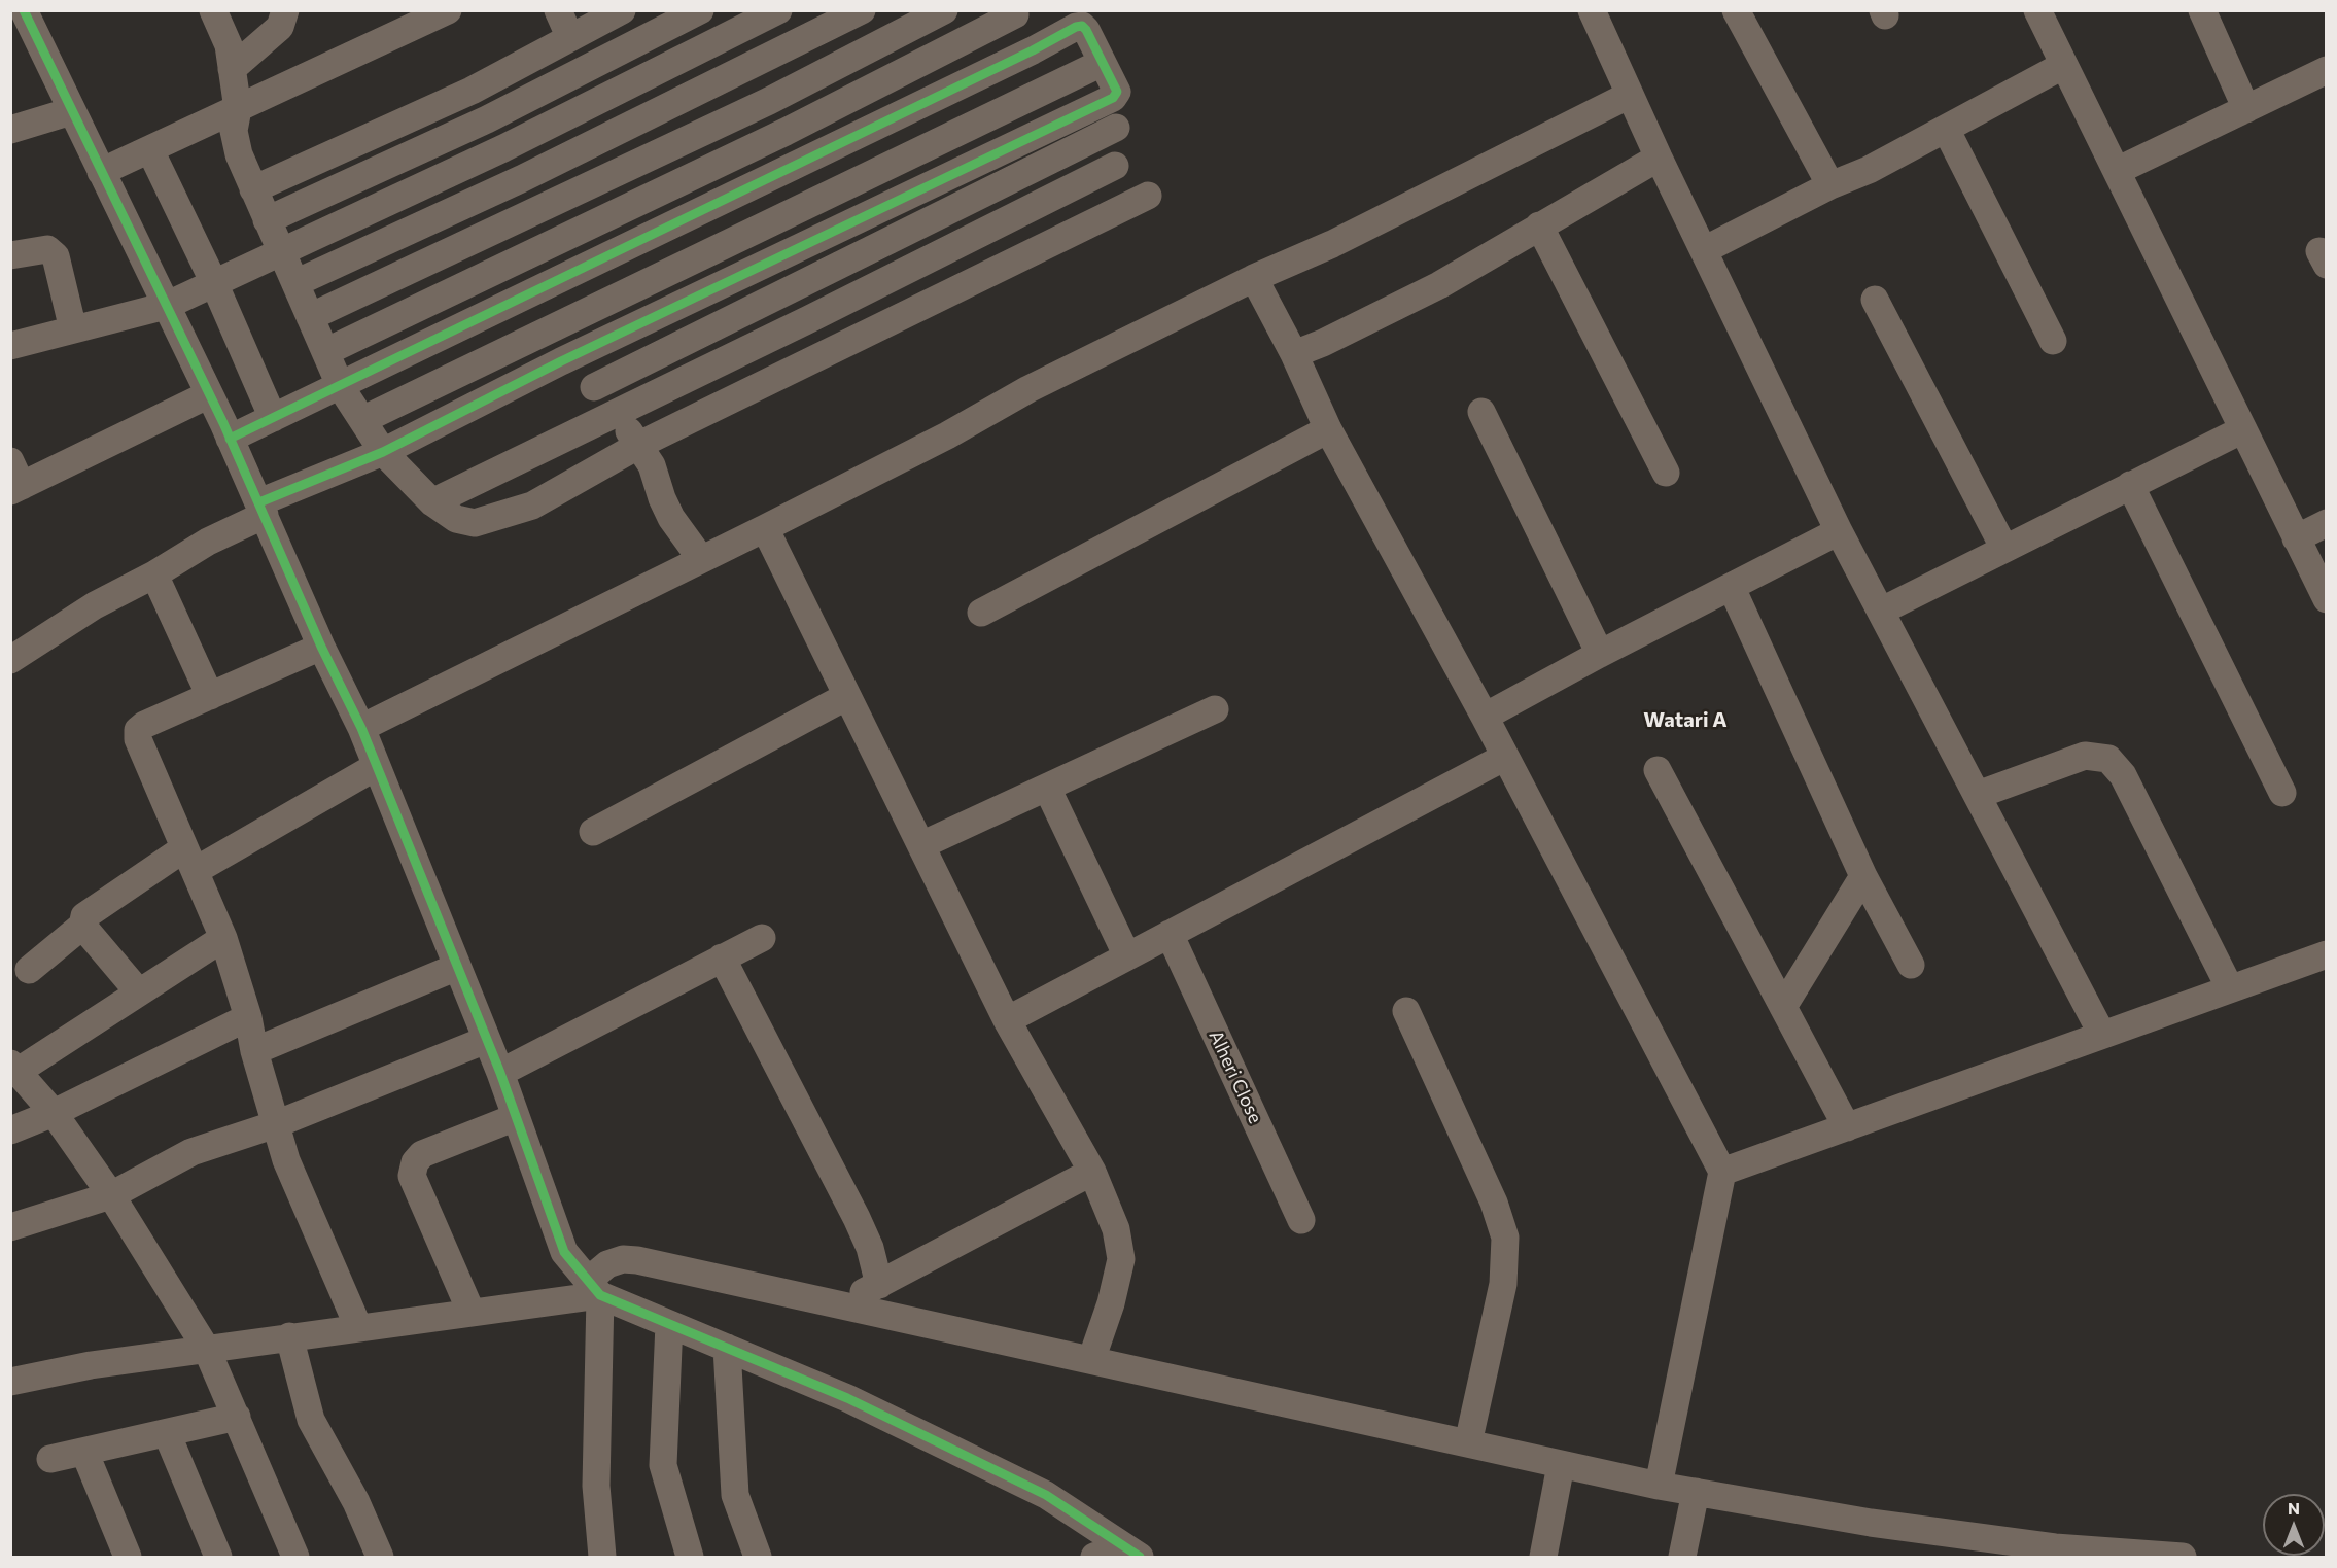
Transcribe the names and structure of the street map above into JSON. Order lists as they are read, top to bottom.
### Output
{
  "streets": {
    "street": ["Alheri Close"]
  },
  "districts": ["Watari A"],
  "north": "top"
}
